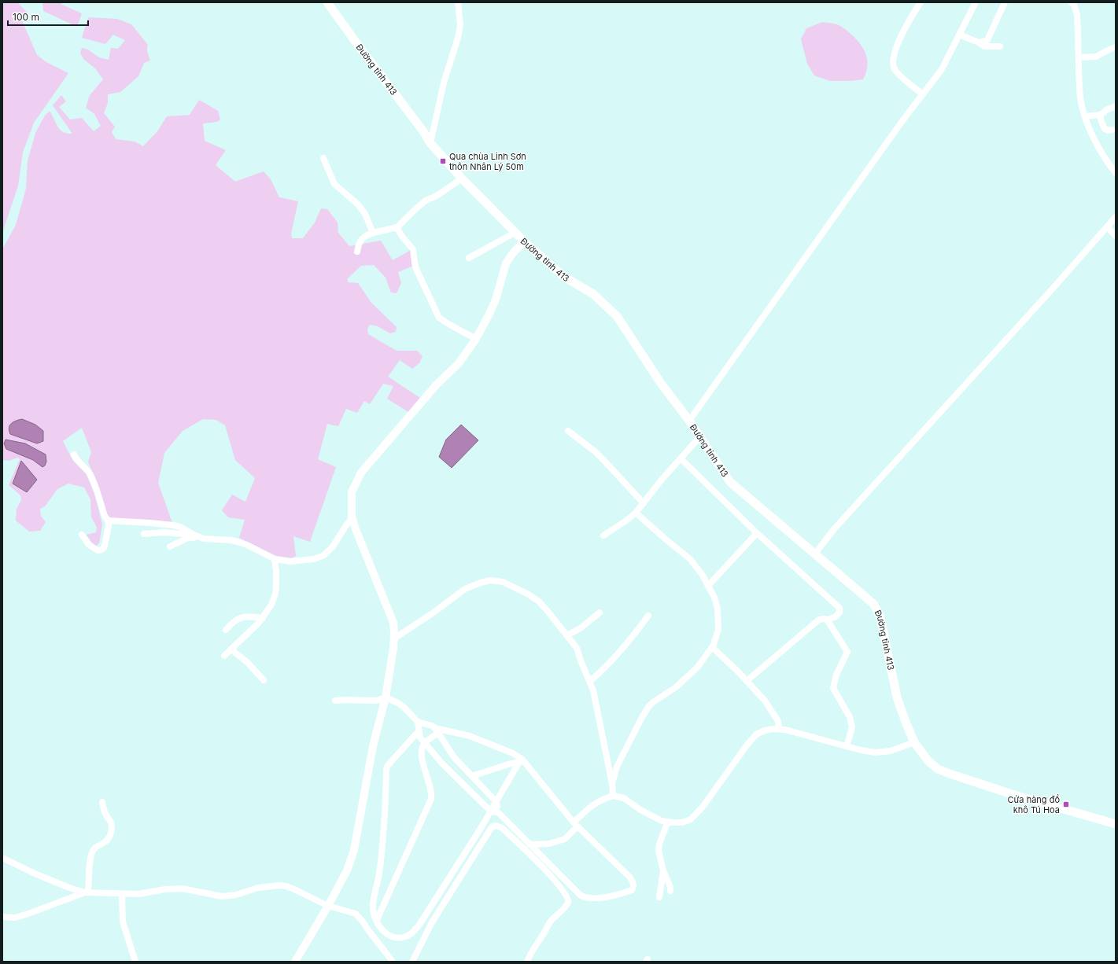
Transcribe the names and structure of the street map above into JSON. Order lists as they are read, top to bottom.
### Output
{
  "streets": {
    "main road": ["Đường tỉnh 413"]
  },
  "places": {
    "transit": ["Qua chùa Linh Sơn thôn Nhân Lý 50m", "Cửa hàng đồ khô Tú Hoa"]
  },
  "scale_bar": "100 m"
}
